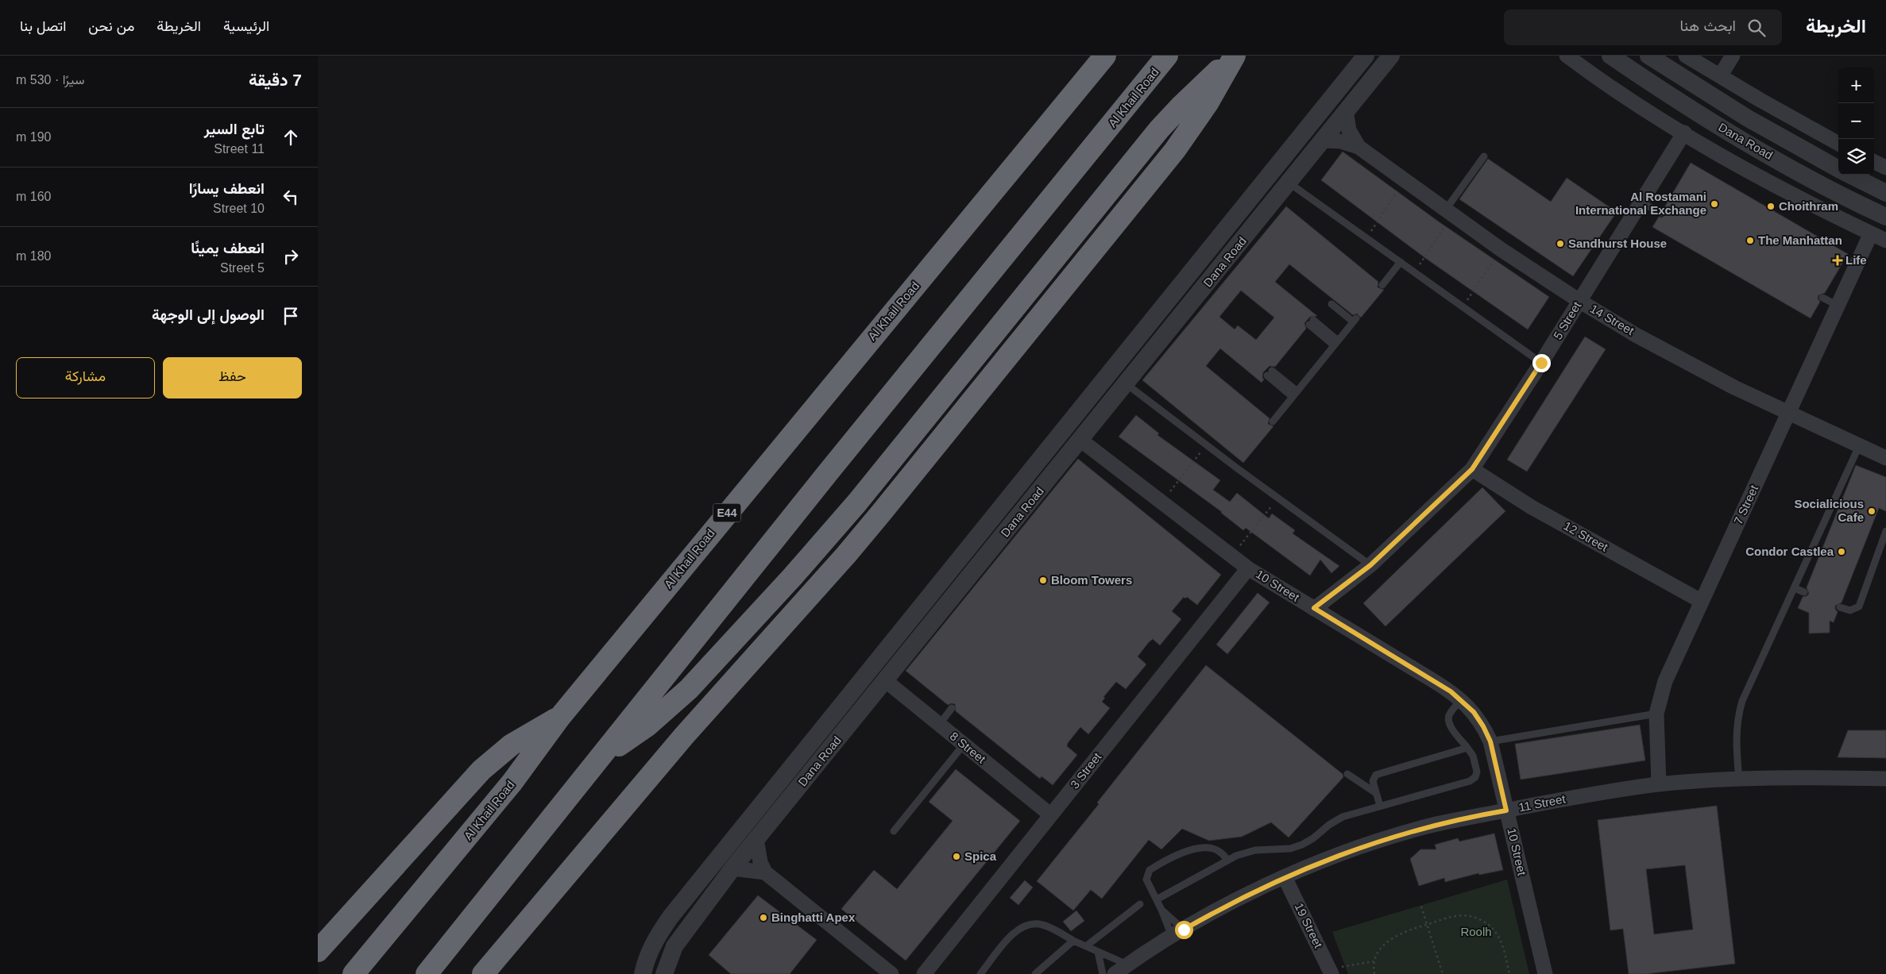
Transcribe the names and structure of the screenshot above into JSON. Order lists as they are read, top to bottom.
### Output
{
  "streets": {
    "highway": ["Al Khail Road", "E44"],
    "street": [
      "Dana Road",
      "14 Street",
      "5 Street",
      "7 Street",
      "12 Street",
      "10 Street",
      "8 Street",
      "3 Street",
      "11 Street",
      "19 Street"
    ]
  },
  "crossings": [
    ["Dana Road", "14 Street"],
    ["Dana Road", "10 Street"],
    ["Dana Road", "8 Street"],
    ["14 Street", "5 Street"],
    ["14 Street", "7 Street"],
    ["5 Street", "12 Street"],
    ["5 Street", "10 Street"],
    ["7 Street", "12 Street"],
    ["7 Street", "11 Street"],
    ["10 Street", "3 Street"],
    ["10 Street", "11 Street"],
    ["8 Street", "3 Street"],
    ["11 Street", "19 Street"]
  ],
  "parks": ["Roolh"],
  "places": {
    "other": [
      "Al Rostamani International Exchange",
      "Choithram",
      "The Manhattan",
      "Sandhurst House",
      "Socialicious Cafe",
      "Condor Castlea",
      "Bloom Towers",
      "Spica",
      "Binghatti Apex"
    ],
    "health": ["Life"]
  },
  "page": {
    "header": "الخريطة",
    "search": "ابحث هنا",
    "nav": [
      "الرئيسية",
      "الخريطة",
      "من نحن",
      "اتصل بنا"
    ],
    "heading": ["7 دقيقة", "سيرًا · 530 m"],
    "map_buttons": ["+", "−"],
    "list": [
      ["تابع السير", "11 Street", "190 m"],
      ["انعطف يسارًا", "10 Street", "160 m"],
      ["انعطف يمينًا", "5 Street", "180 m"],
      "الوصول إلى الوجهة"
    ],
    "buttons": ["حفظ", "مشاركة"]
  }
}
